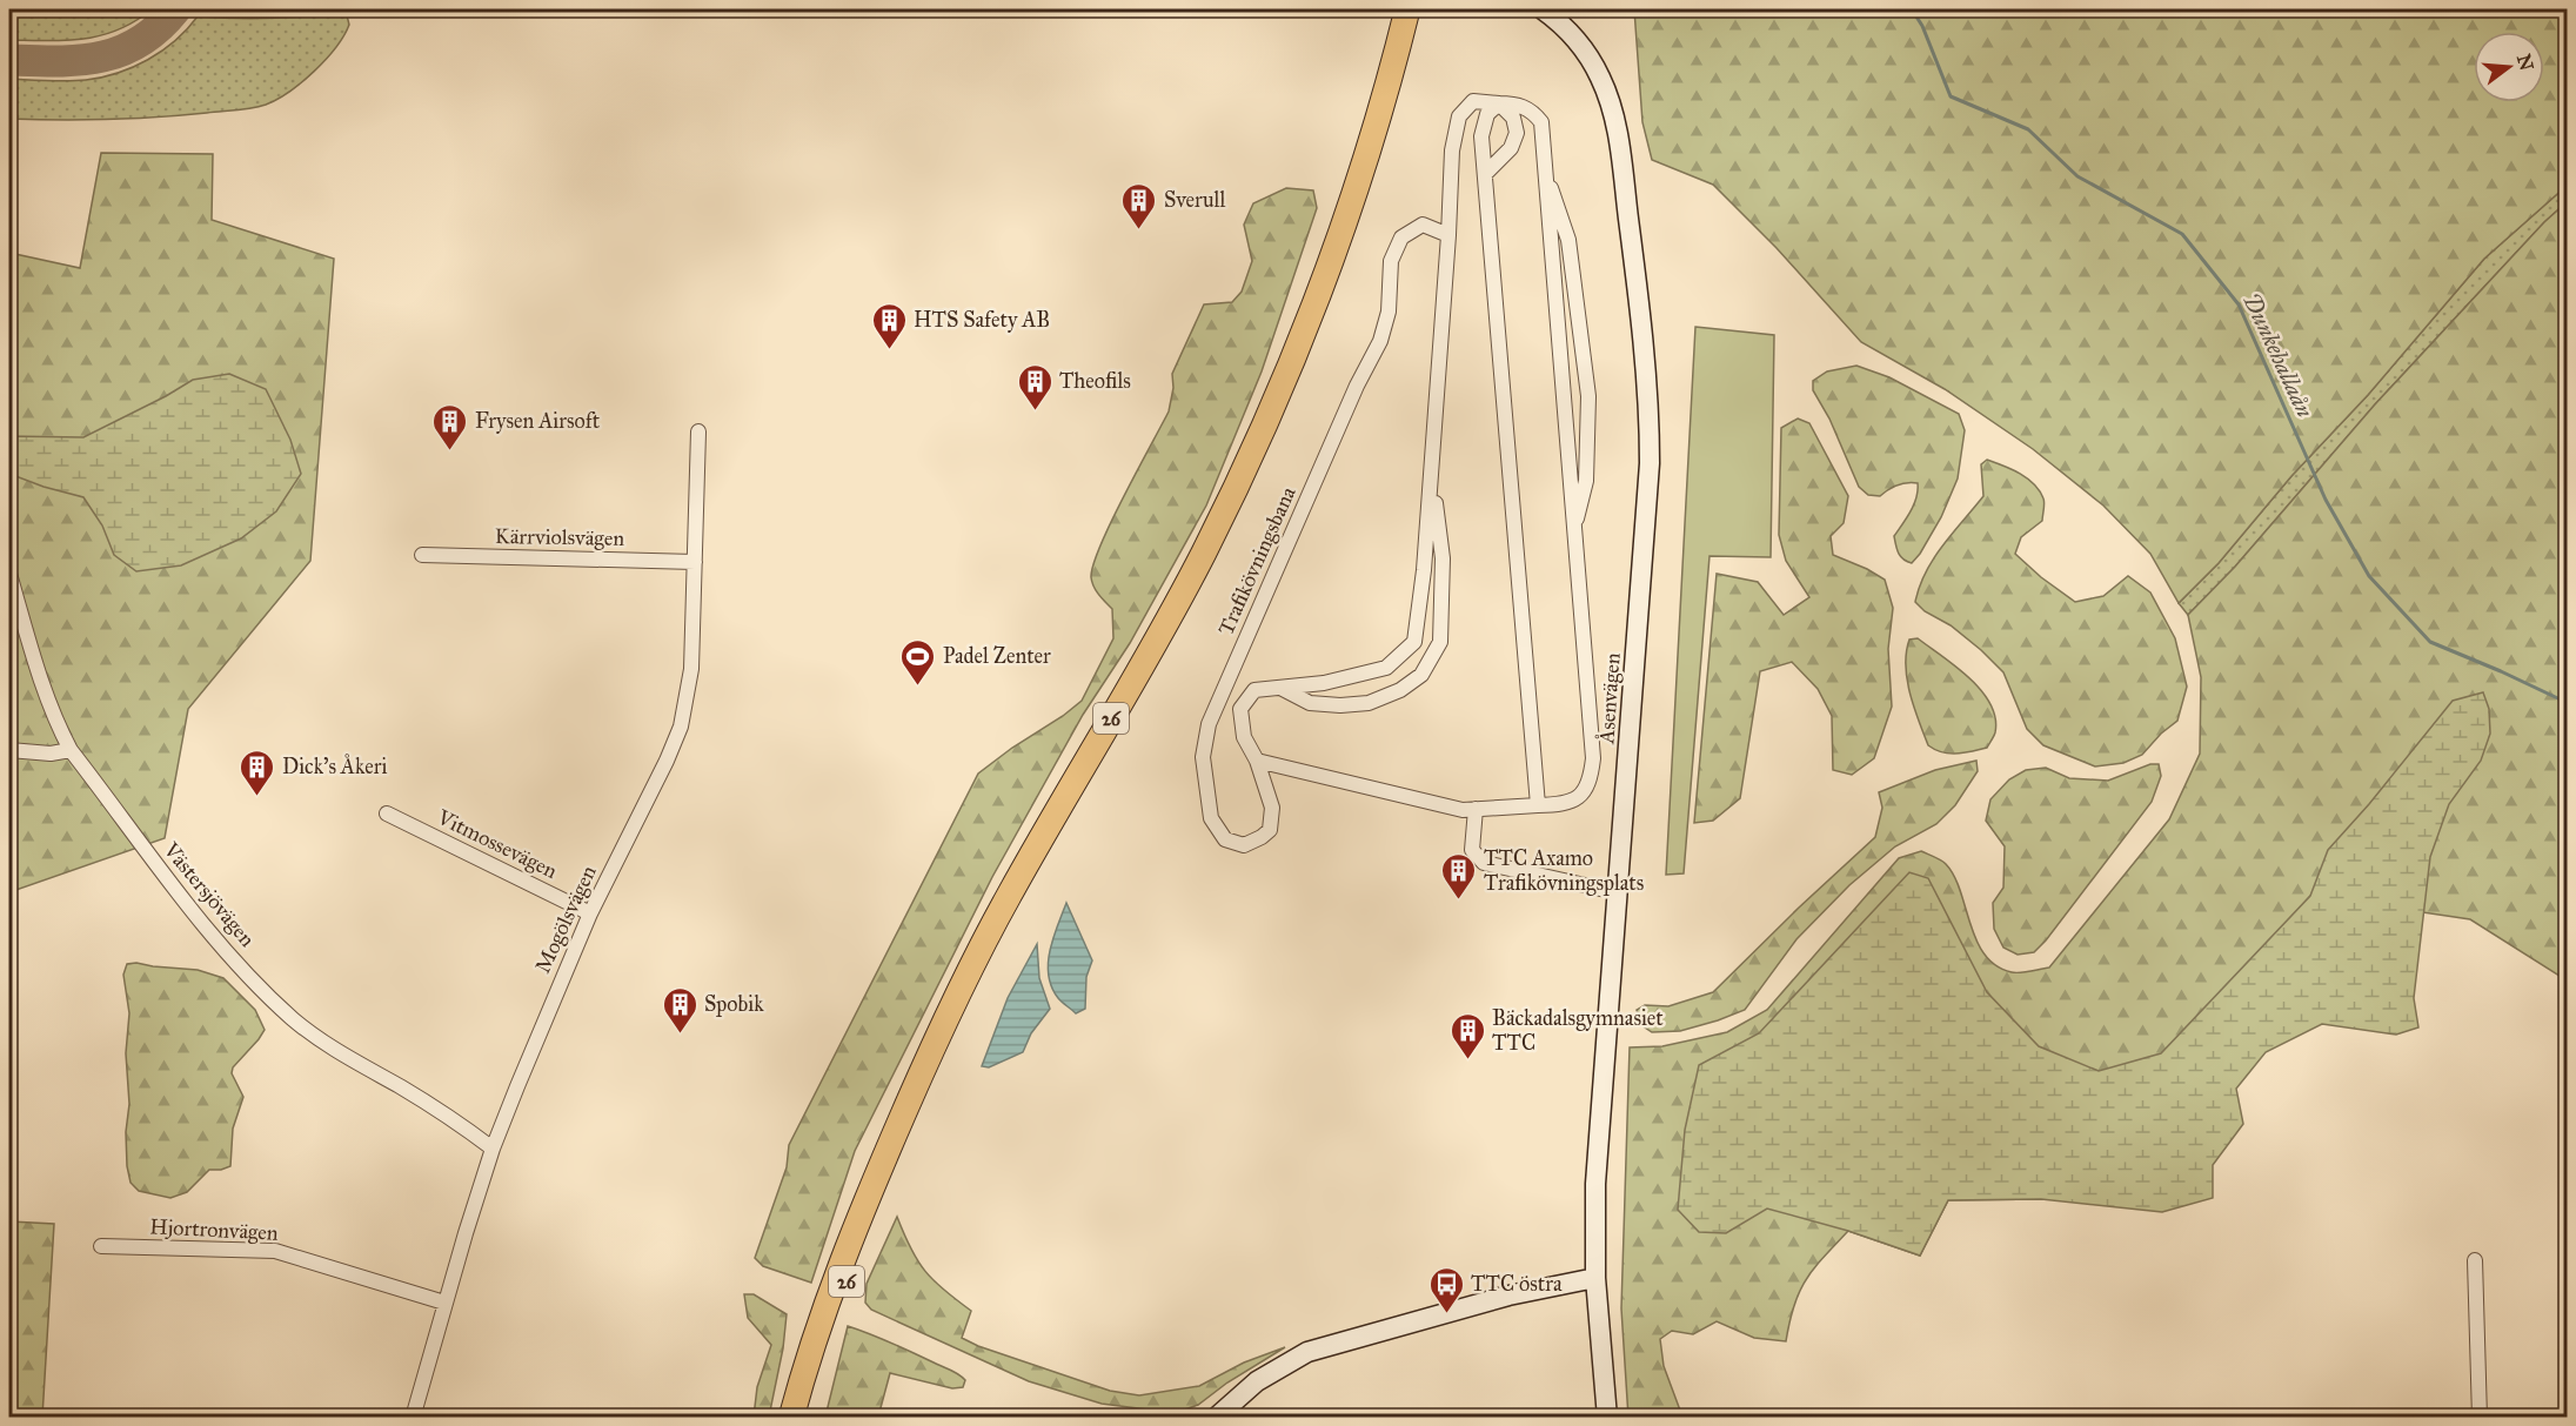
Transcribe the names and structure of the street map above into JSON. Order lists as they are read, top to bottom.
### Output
{
  "streets": {
    "highway": ["26"],
    "street": [
      "Kärrviolsvägen",
      "Trafikövningsbana",
      "Åsenvägen",
      "Vitmossevägen",
      "Västersjövägen",
      "Mogölsvägen",
      "Hjortronvägen"
    ]
  },
  "crossings": [
    ["Kärrviolsvägen", "Mogölsvägen"],
    ["Vitmossevägen", "Mogölsvägen"],
    ["Västersjövägen", "Mogölsvägen"],
    ["Mogölsvägen", "Hjortronvägen"]
  ],
  "water": ["Dunkehallaån"],
  "places": {
    "building": [
      "Sverull",
      "HTS Safety AB",
      "Theofils",
      "Frysen Airsoft",
      "Dick's Åkeri",
      "TTC Axamo Trafikövningsplats",
      "Spobik",
      "Bäckadalsgymnasiet TTC"
    ],
    "sports": ["Padel Zenter"],
    "bus stop": ["TTC östra"]
  },
  "north": "right"
}
